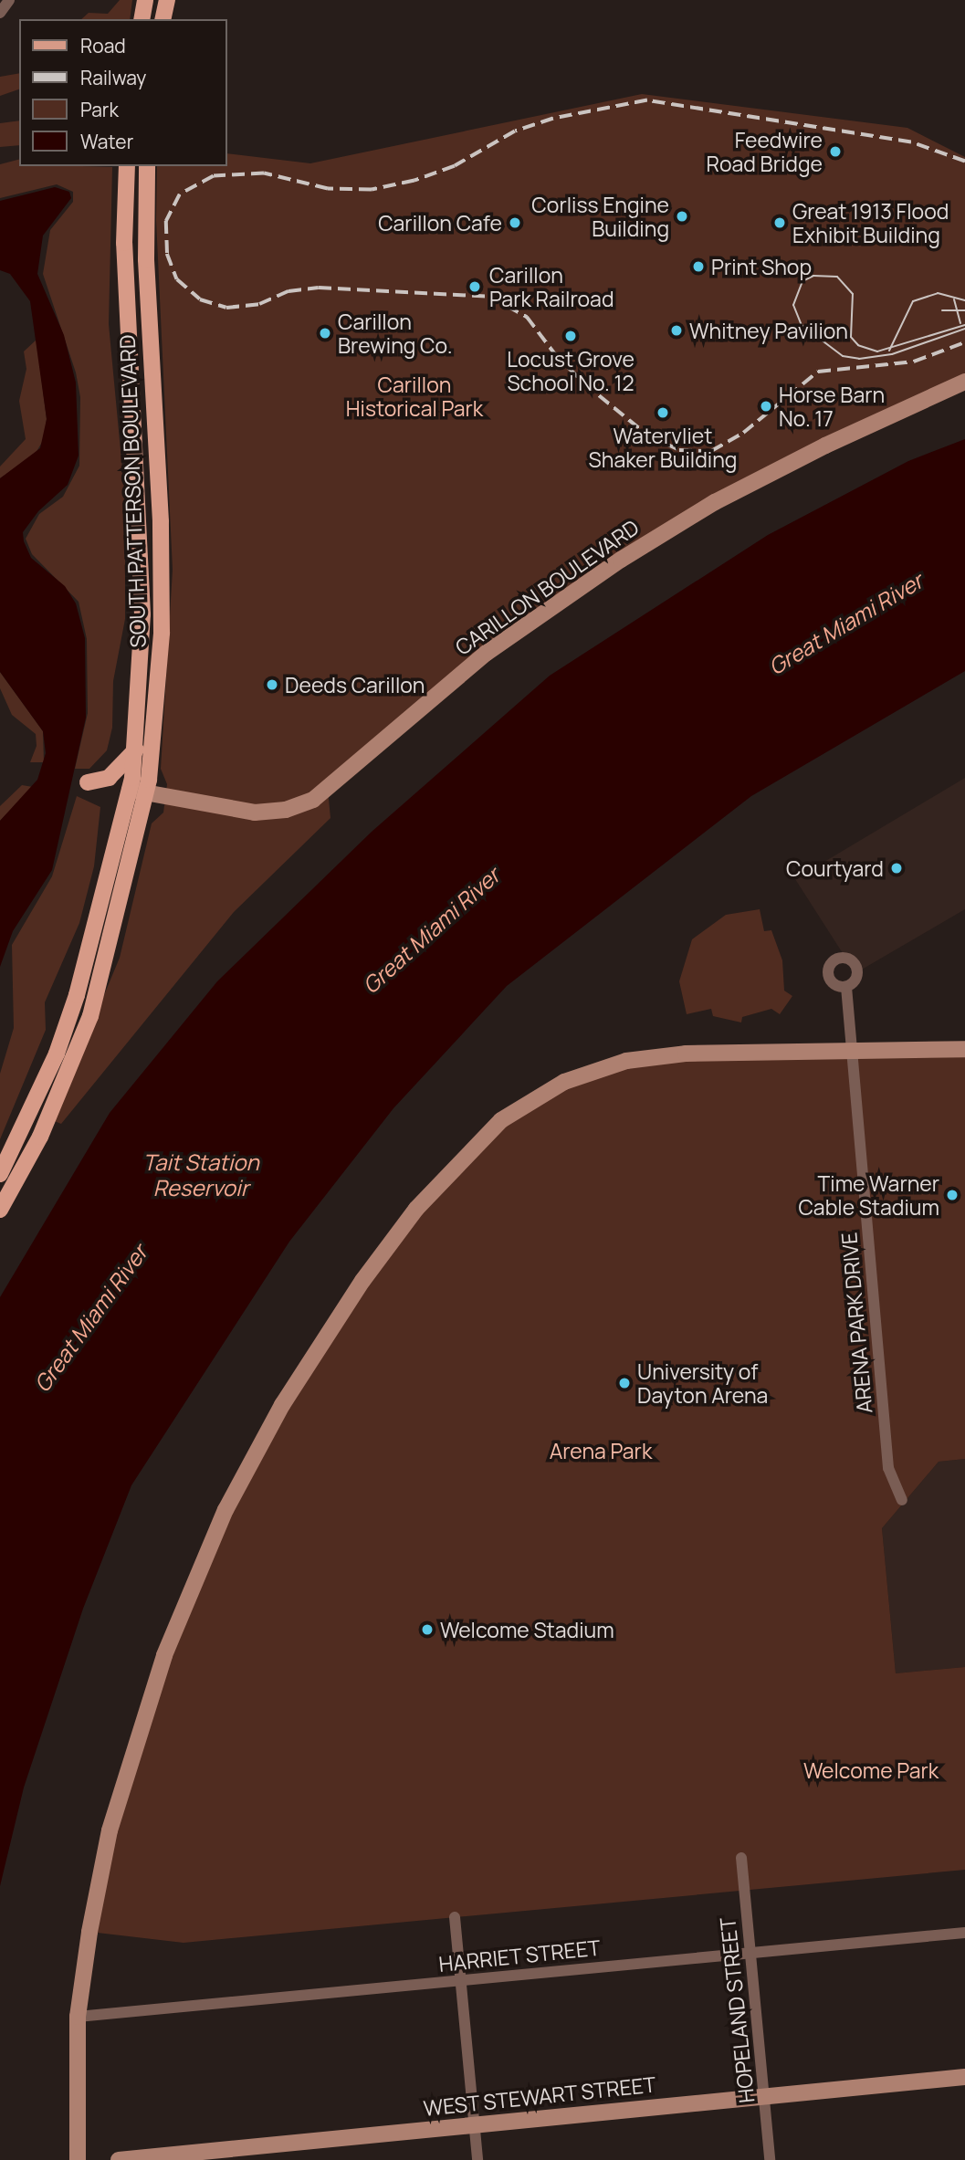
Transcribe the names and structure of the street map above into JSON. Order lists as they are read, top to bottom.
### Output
{
  "streets": {
    "main road": ["SOUTH PATTERSON BOULEVARD", "CARILLON BOULEVARD", "WEST STEWART STREET"],
    "street": ["ARENA PARK DRIVE", "HARRIET STREET", "HOPELAND STREET"]
  },
  "crossings": [
    ["SOUTH PATTERSON BOULEVARD", "CARILLON BOULEVARD"],
    ["HARRIET STREET", "HOPELAND STREET"],
    ["HOPELAND STREET", "WEST STEWART STREET"]
  ],
  "water": ["Great Miami River", "Tait Station Reservoir"],
  "parks": ["Carillon Historical Park", "Arena Park", "Welcome Park"],
  "places": [
    "Feedwire Road Bridge",
    "Corliss Engine Building",
    "Carillon Cafe",
    "Great 1913 Flood Exhibit Building",
    "Print Shop",
    "Carillon Park Railroad",
    "Whitney Pavilion",
    "Carillon Brewing Co.",
    "Locust Grove School No. 12",
    "Horse Barn No. 17",
    "Watervliet Shaker Building",
    "Deeds Carillon",
    "Courtyard",
    "Time Warner Cable Stadium",
    "University of Dayton Arena",
    "Welcome Stadium"
  ],
  "legend": [
    "Road",
    "Railway",
    "Park",
    "Water"
  ]
}
